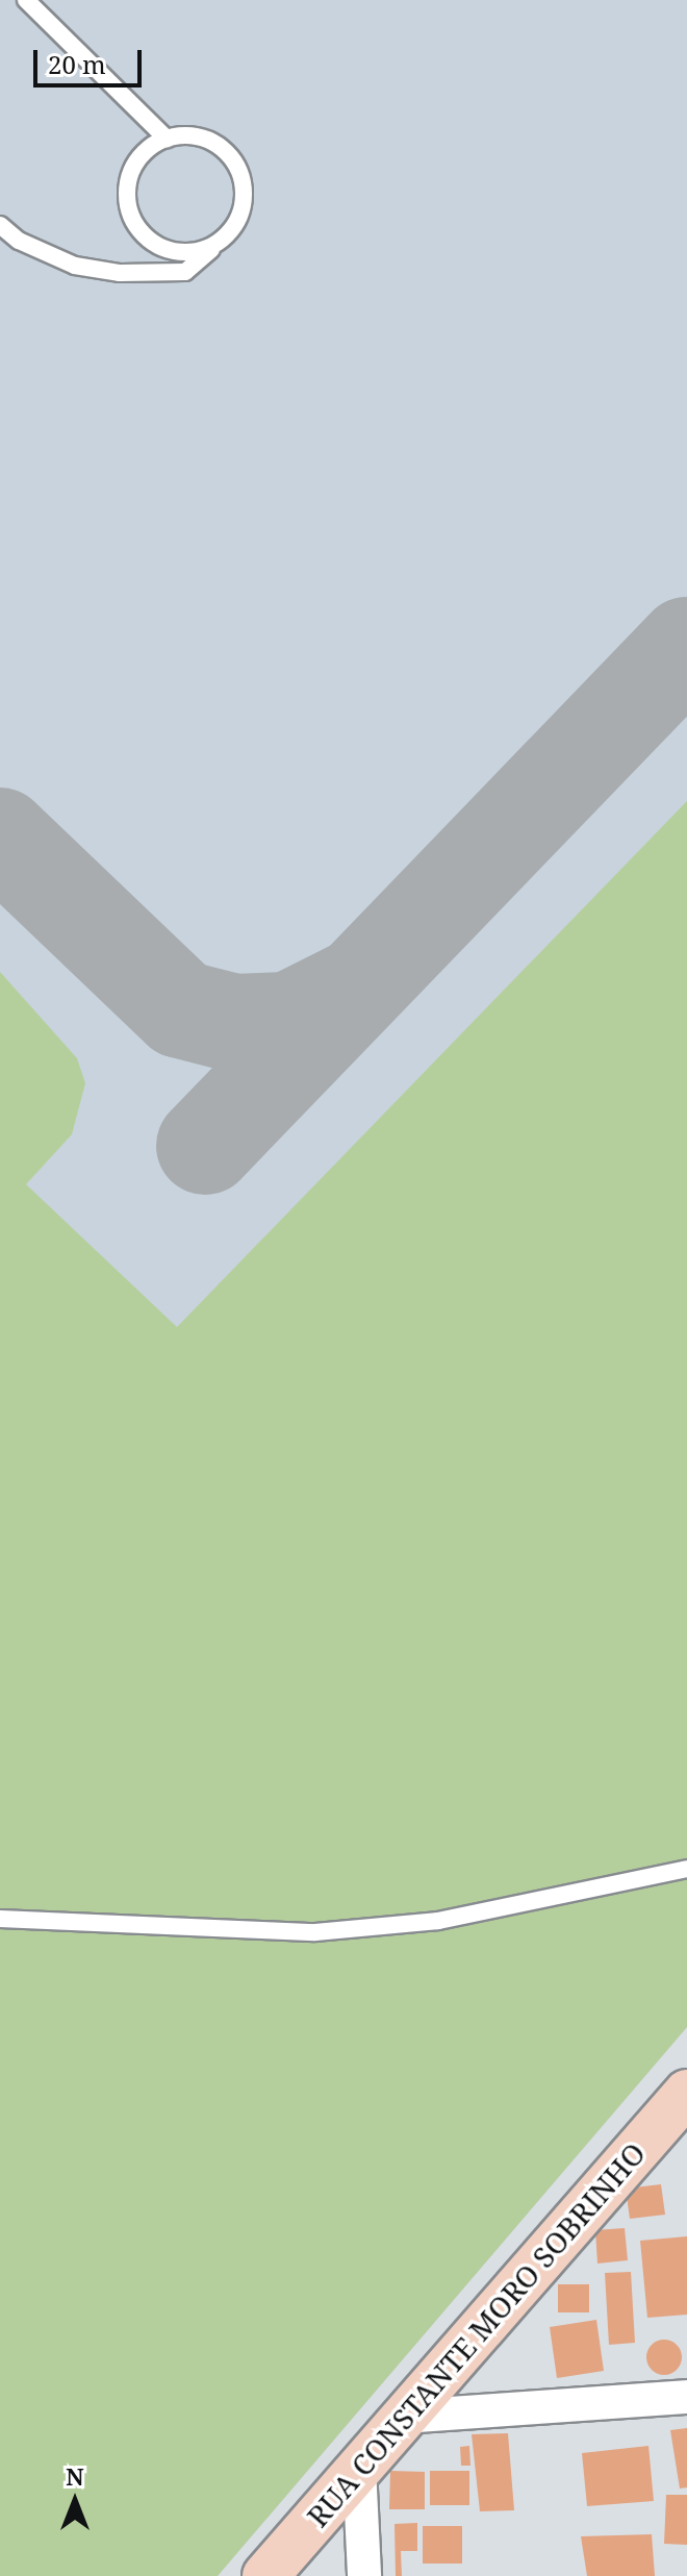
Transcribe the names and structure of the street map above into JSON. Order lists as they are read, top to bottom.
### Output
{
  "streets": {
    "main road": ["RUA CONSTANTE MORO SOBRINHO"]
  },
  "scale_bar": "20 m",
  "north": "top"
}
